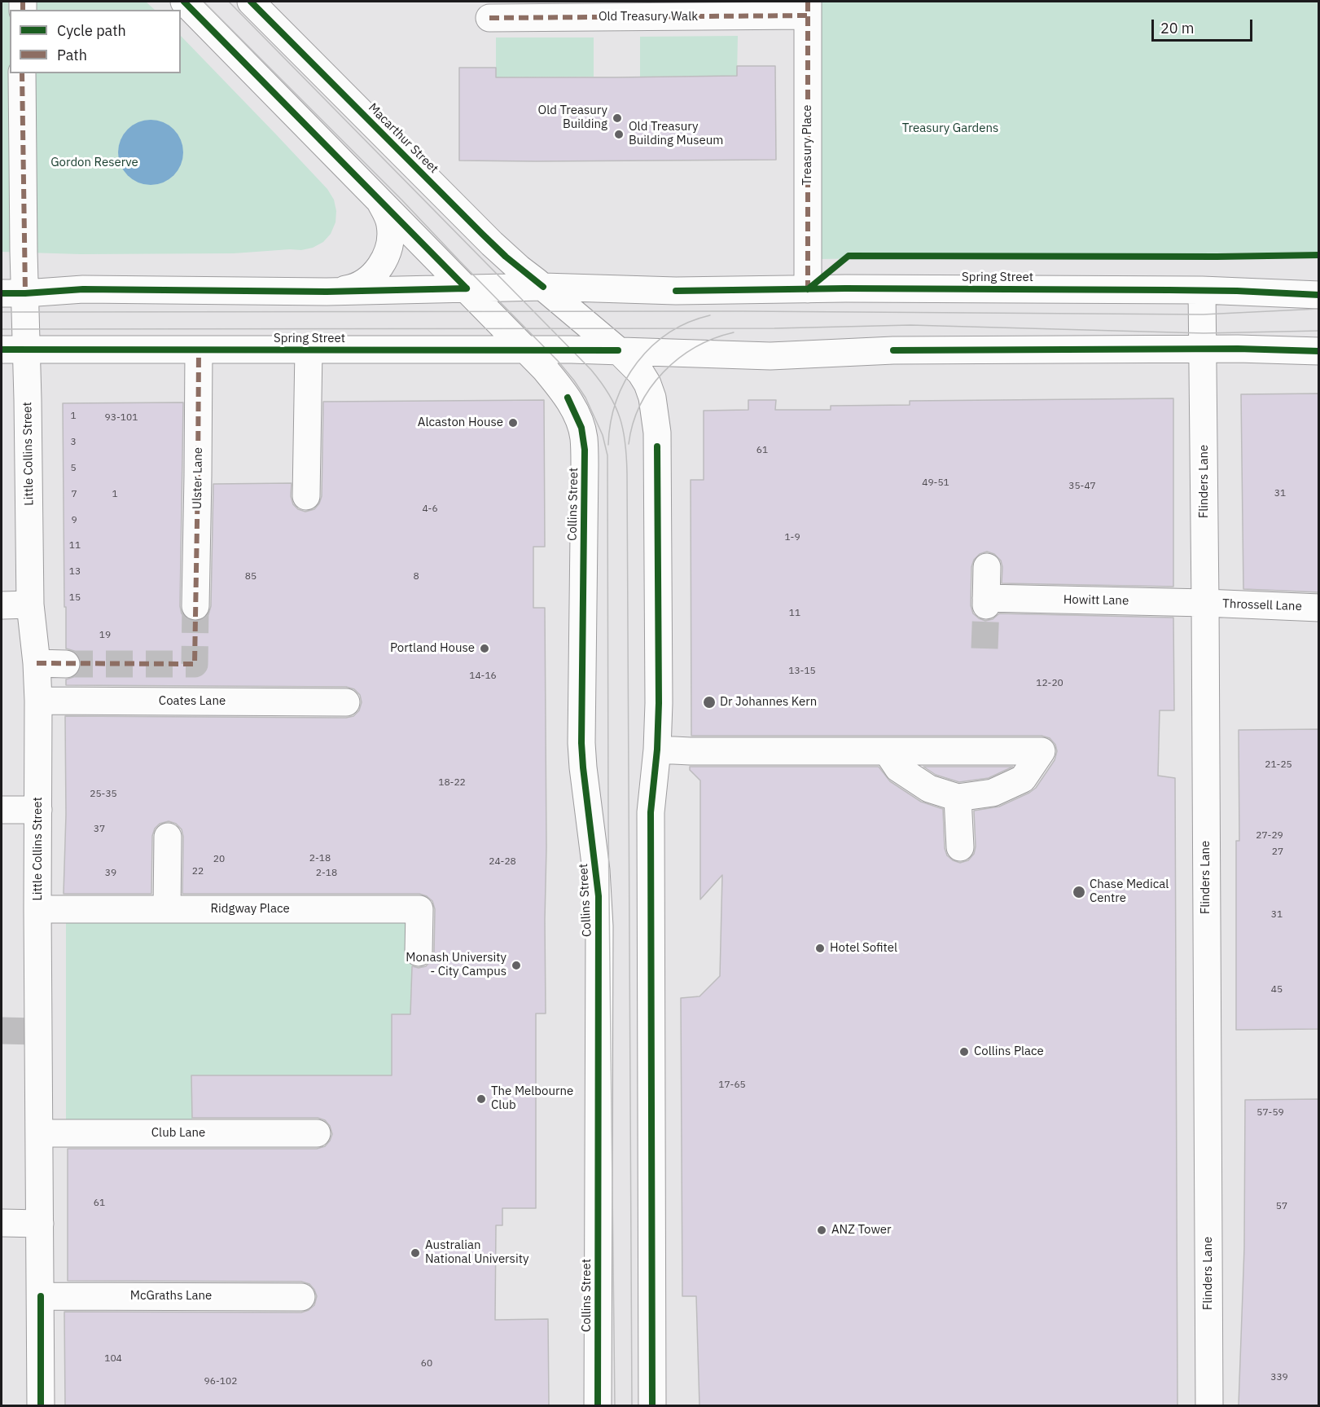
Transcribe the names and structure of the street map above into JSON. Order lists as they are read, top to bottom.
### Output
{
  "streets": {
    "street": [
      "Old Treasury Walk",
      "Macarthur Street",
      "Treasury Place",
      "Spring Street",
      "Little Collins Street",
      "Ulster Lane",
      "Flinders Lane",
      "Collins Street",
      "Howitt Lane",
      "Throssell Lane",
      "Coates Lane",
      "Ridgway Place",
      "Club Lane",
      "McGraths Lane"
    ]
  },
  "crossings": [
    ["Old Treasury Walk", "Treasury Place"],
    ["Macarthur Street", "Spring Street"],
    ["Treasury Place", "Spring Street"],
    ["Spring Street", "Little Collins Street"],
    ["Spring Street", "Ulster Lane"],
    ["Spring Street", "Flinders Lane"],
    ["Spring Street", "Collins Street"],
    ["Little Collins Street", "Coates Lane"],
    ["Little Collins Street", "Ridgway Place"],
    ["Little Collins Street", "Club Lane"],
    ["Little Collins Street", "McGraths Lane"],
    ["Flinders Lane", "Howitt Lane"],
    ["Flinders Lane", "Throssell Lane"],
    ["Howitt Lane", "Throssell Lane"]
  ],
  "parks": ["Treasury Gardens", "Gordon Reserve"],
  "places": [
    "Old Treasury Building",
    "Old Treasury Building Museum",
    "Alcaston House",
    "Portland House",
    "Dr Johannes Kern",
    "Chase Medical Centre",
    "Hotel Sofitel",
    "Monash University - City Campus",
    "Collins Place",
    "The Melbourne Club",
    "ANZ Tower",
    "Australian National University"
  ],
  "house_numbers": [
    "1",
    "93-101",
    "3",
    "61",
    "5",
    "49-51",
    "35-47",
    "31",
    "7",
    "1",
    "4-6",
    "9",
    "1-9",
    "11",
    "13",
    "85",
    "8",
    "15",
    "11",
    "19",
    "13-15",
    "14-16",
    "12-20",
    "21-25",
    "18-22",
    "25-35",
    "37",
    "27-29",
    "27",
    "2-18",
    "20",
    "24-28",
    "22",
    "39",
    "2-18",
    "31",
    "45",
    "17-65",
    "57-59",
    "61",
    "57",
    "104",
    "60",
    "339",
    "96-102"
  ],
  "legend": ["Cycle path", "Path"],
  "scale_bar": "20 m"
}
